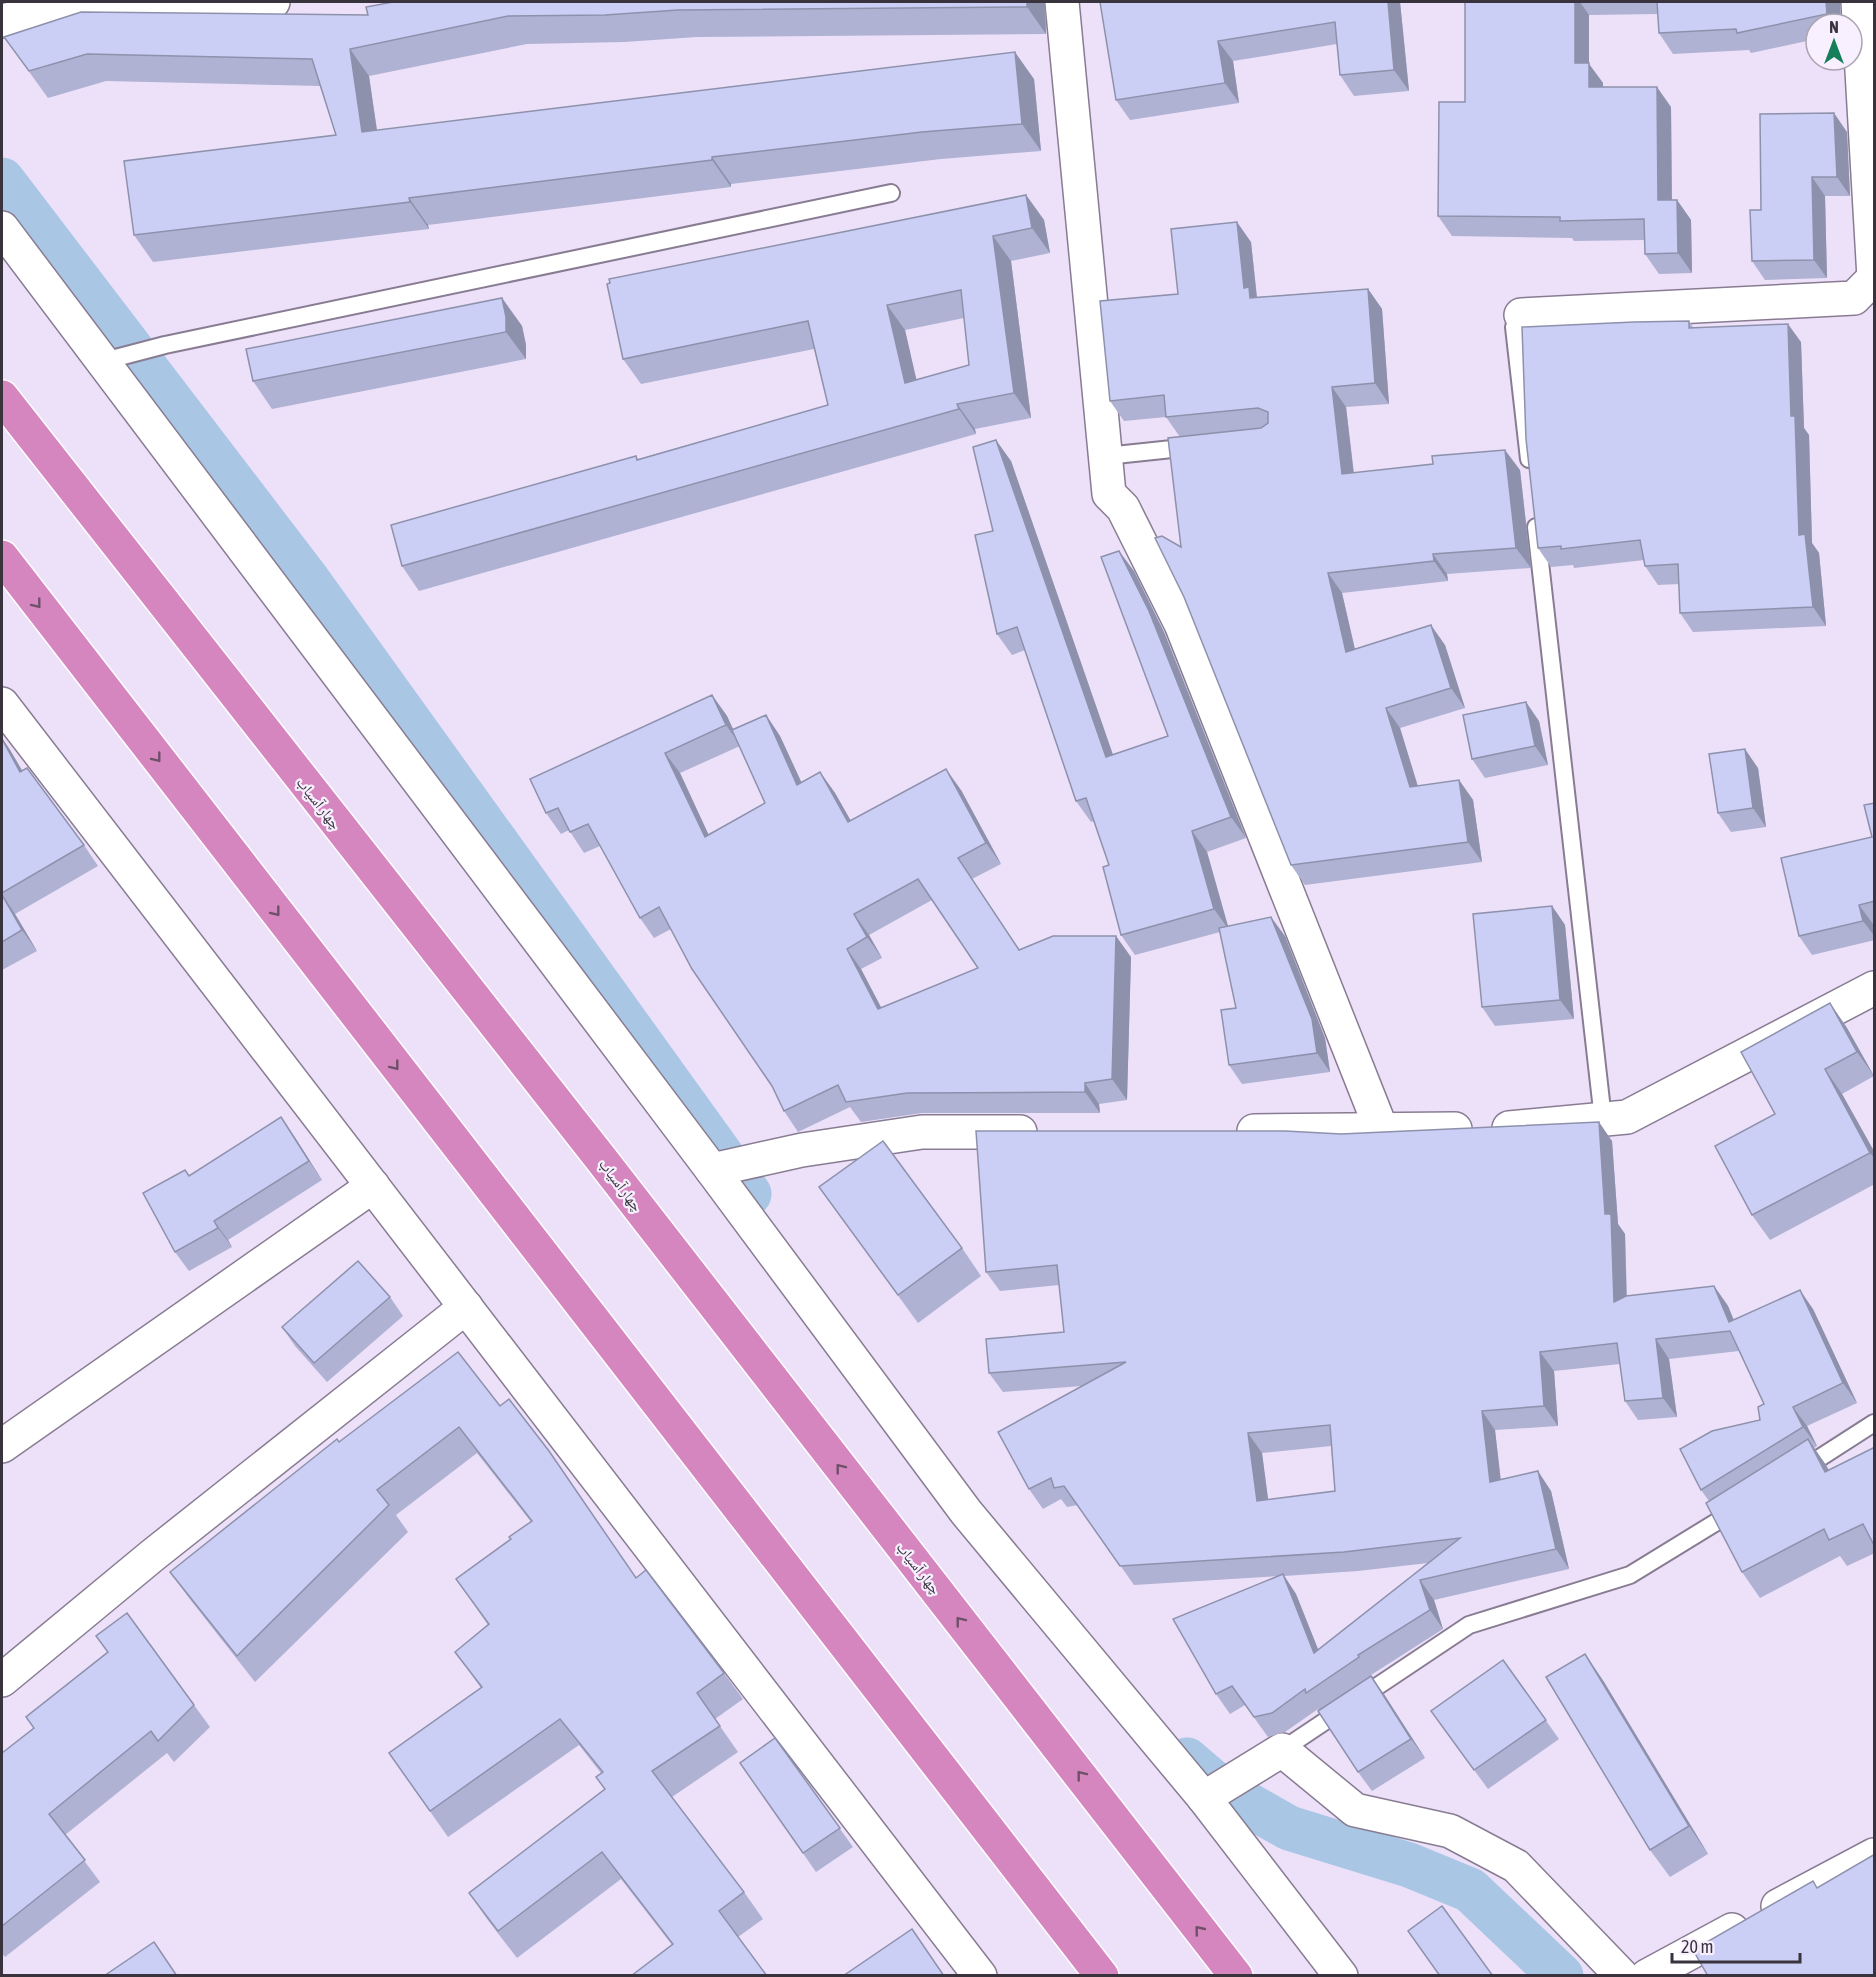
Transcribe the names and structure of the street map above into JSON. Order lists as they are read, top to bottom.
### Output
{
  "streets": {
    "highway": ["چهار آسیاب"]
  },
  "scale_bar": "20 m",
  "north": "top"
}
